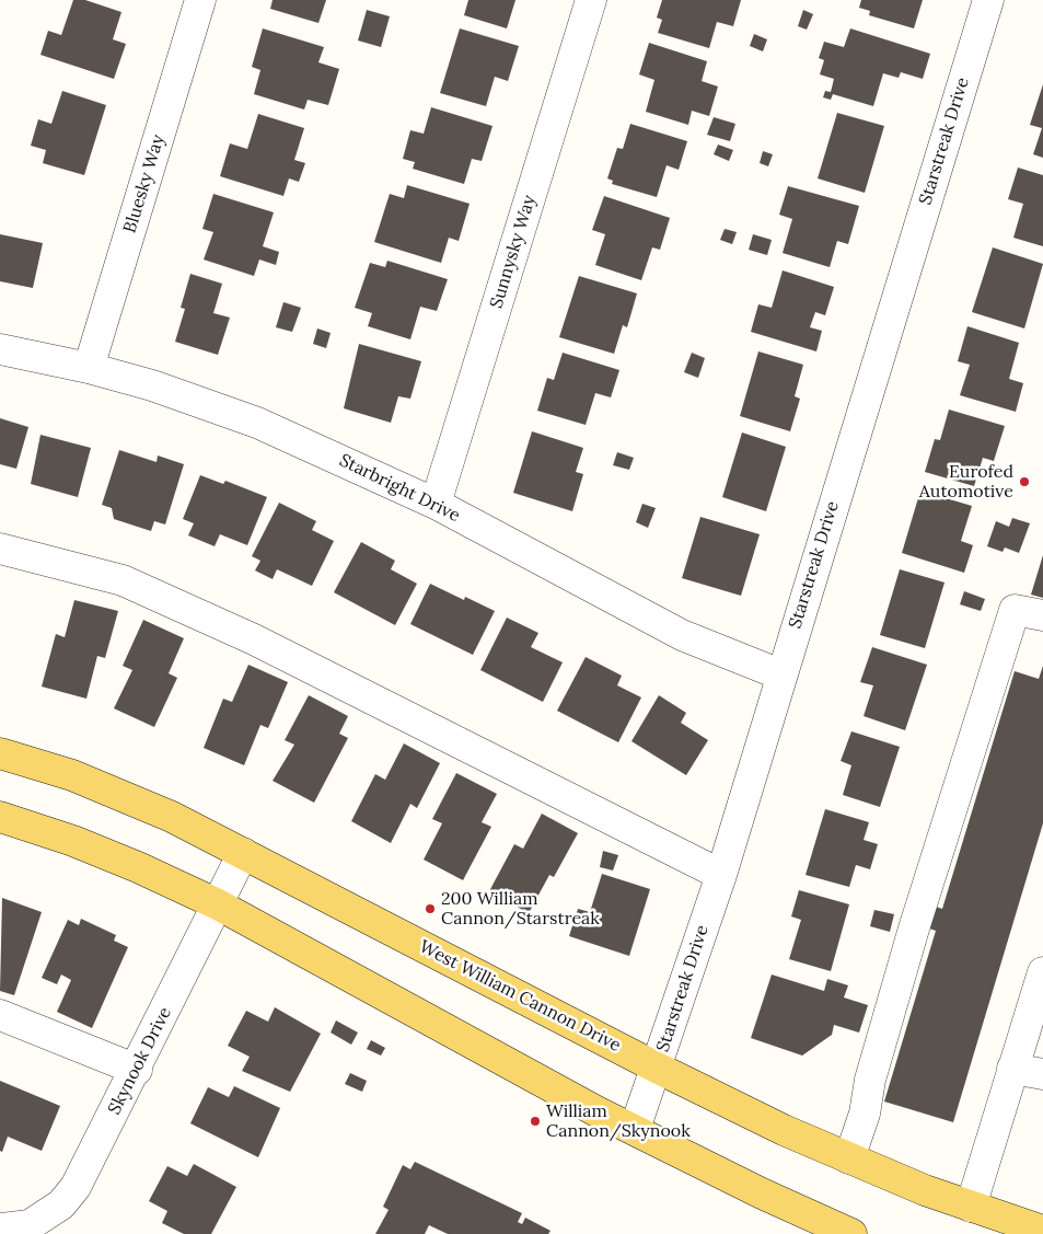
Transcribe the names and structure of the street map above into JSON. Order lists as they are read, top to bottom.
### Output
{
  "streets": {
    "main road": ["West William Cannon Drive"],
    "street": [
      "Starstreak Drive",
      "Bluesky Way",
      "Sunnysky Way",
      "Starbright Drive",
      "Skynook Drive"
    ]
  },
  "crossings": [
    ["Starstreak Drive", "Starbright Drive"],
    ["Starstreak Drive", "West William Cannon Drive"],
    ["Bluesky Way", "Starbright Drive"],
    ["Sunnysky Way", "Starbright Drive"],
    ["West William Cannon Drive", "Skynook Drive"]
  ],
  "places": ["Eurofed Automotive", "200 William Cannon/Starstreak", "William Cannon/Skynook"]
}
